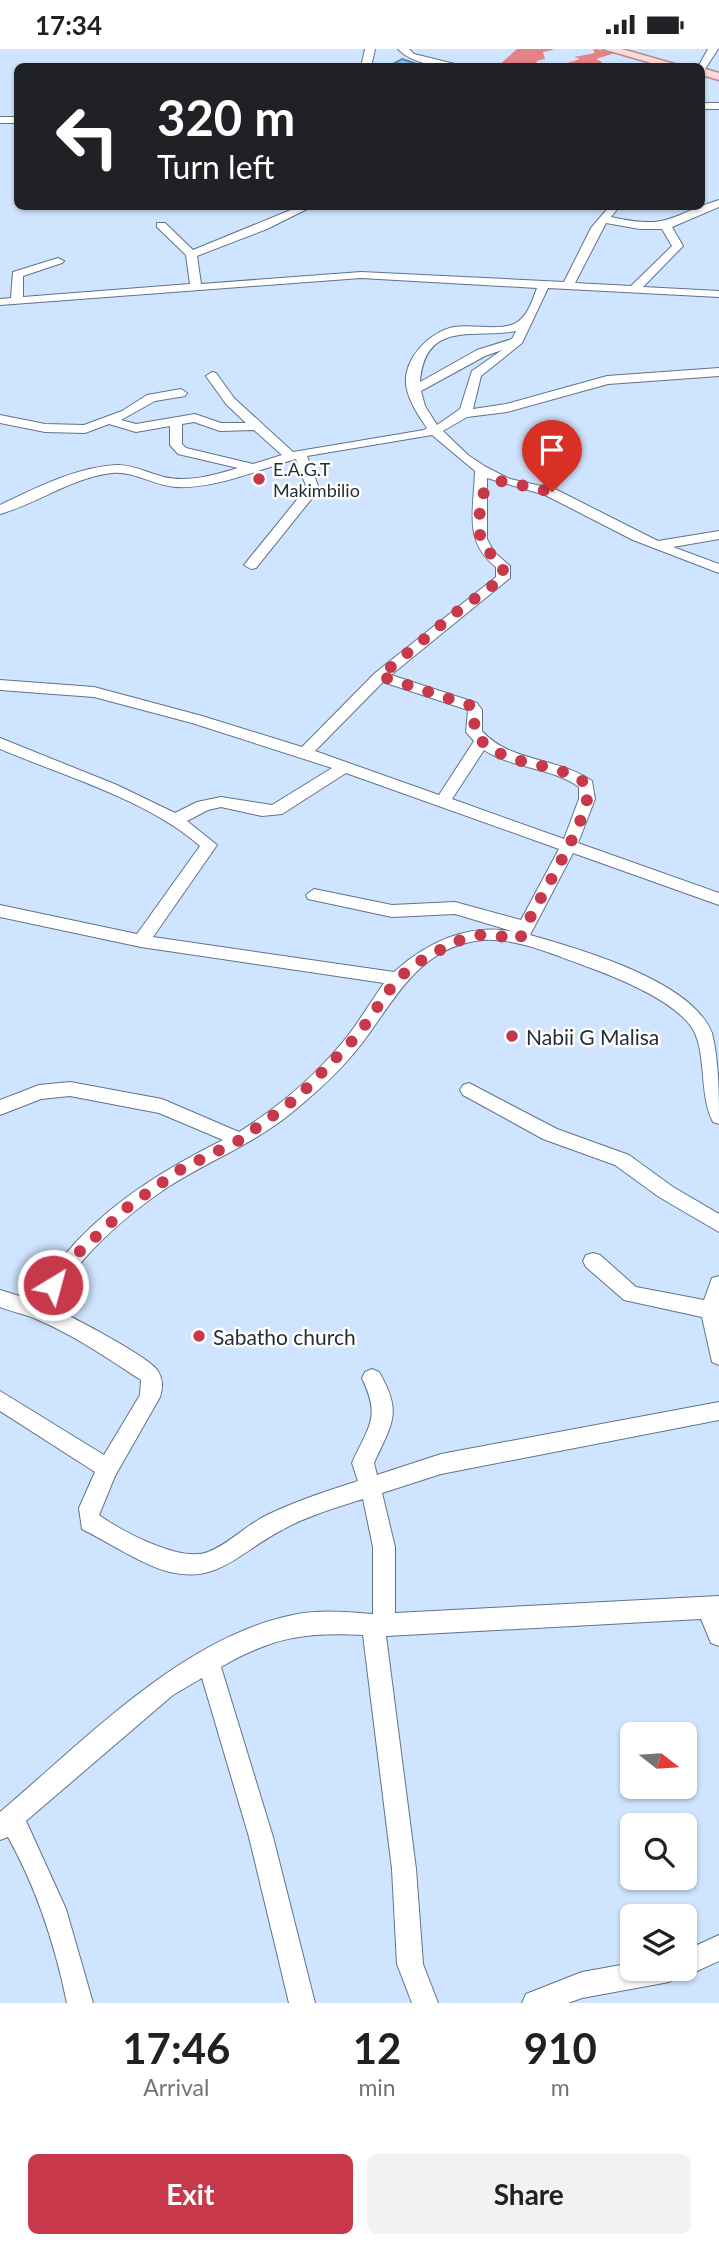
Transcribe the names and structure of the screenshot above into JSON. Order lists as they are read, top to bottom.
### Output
{
  "places": ["E.A.G.T Makimbilio", "Nabii G Malisa", "Sabatho church"],
  "north": "right",
  "page": {
    "status": "17:34",
    "turn": ["320 m", "Turn left"],
    "eta": [
      "17:46",
      "Arrival",
      "12",
      "min",
      "910",
      "m"
    ],
    "buttons": ["Exit", "Share"]
  }
}
